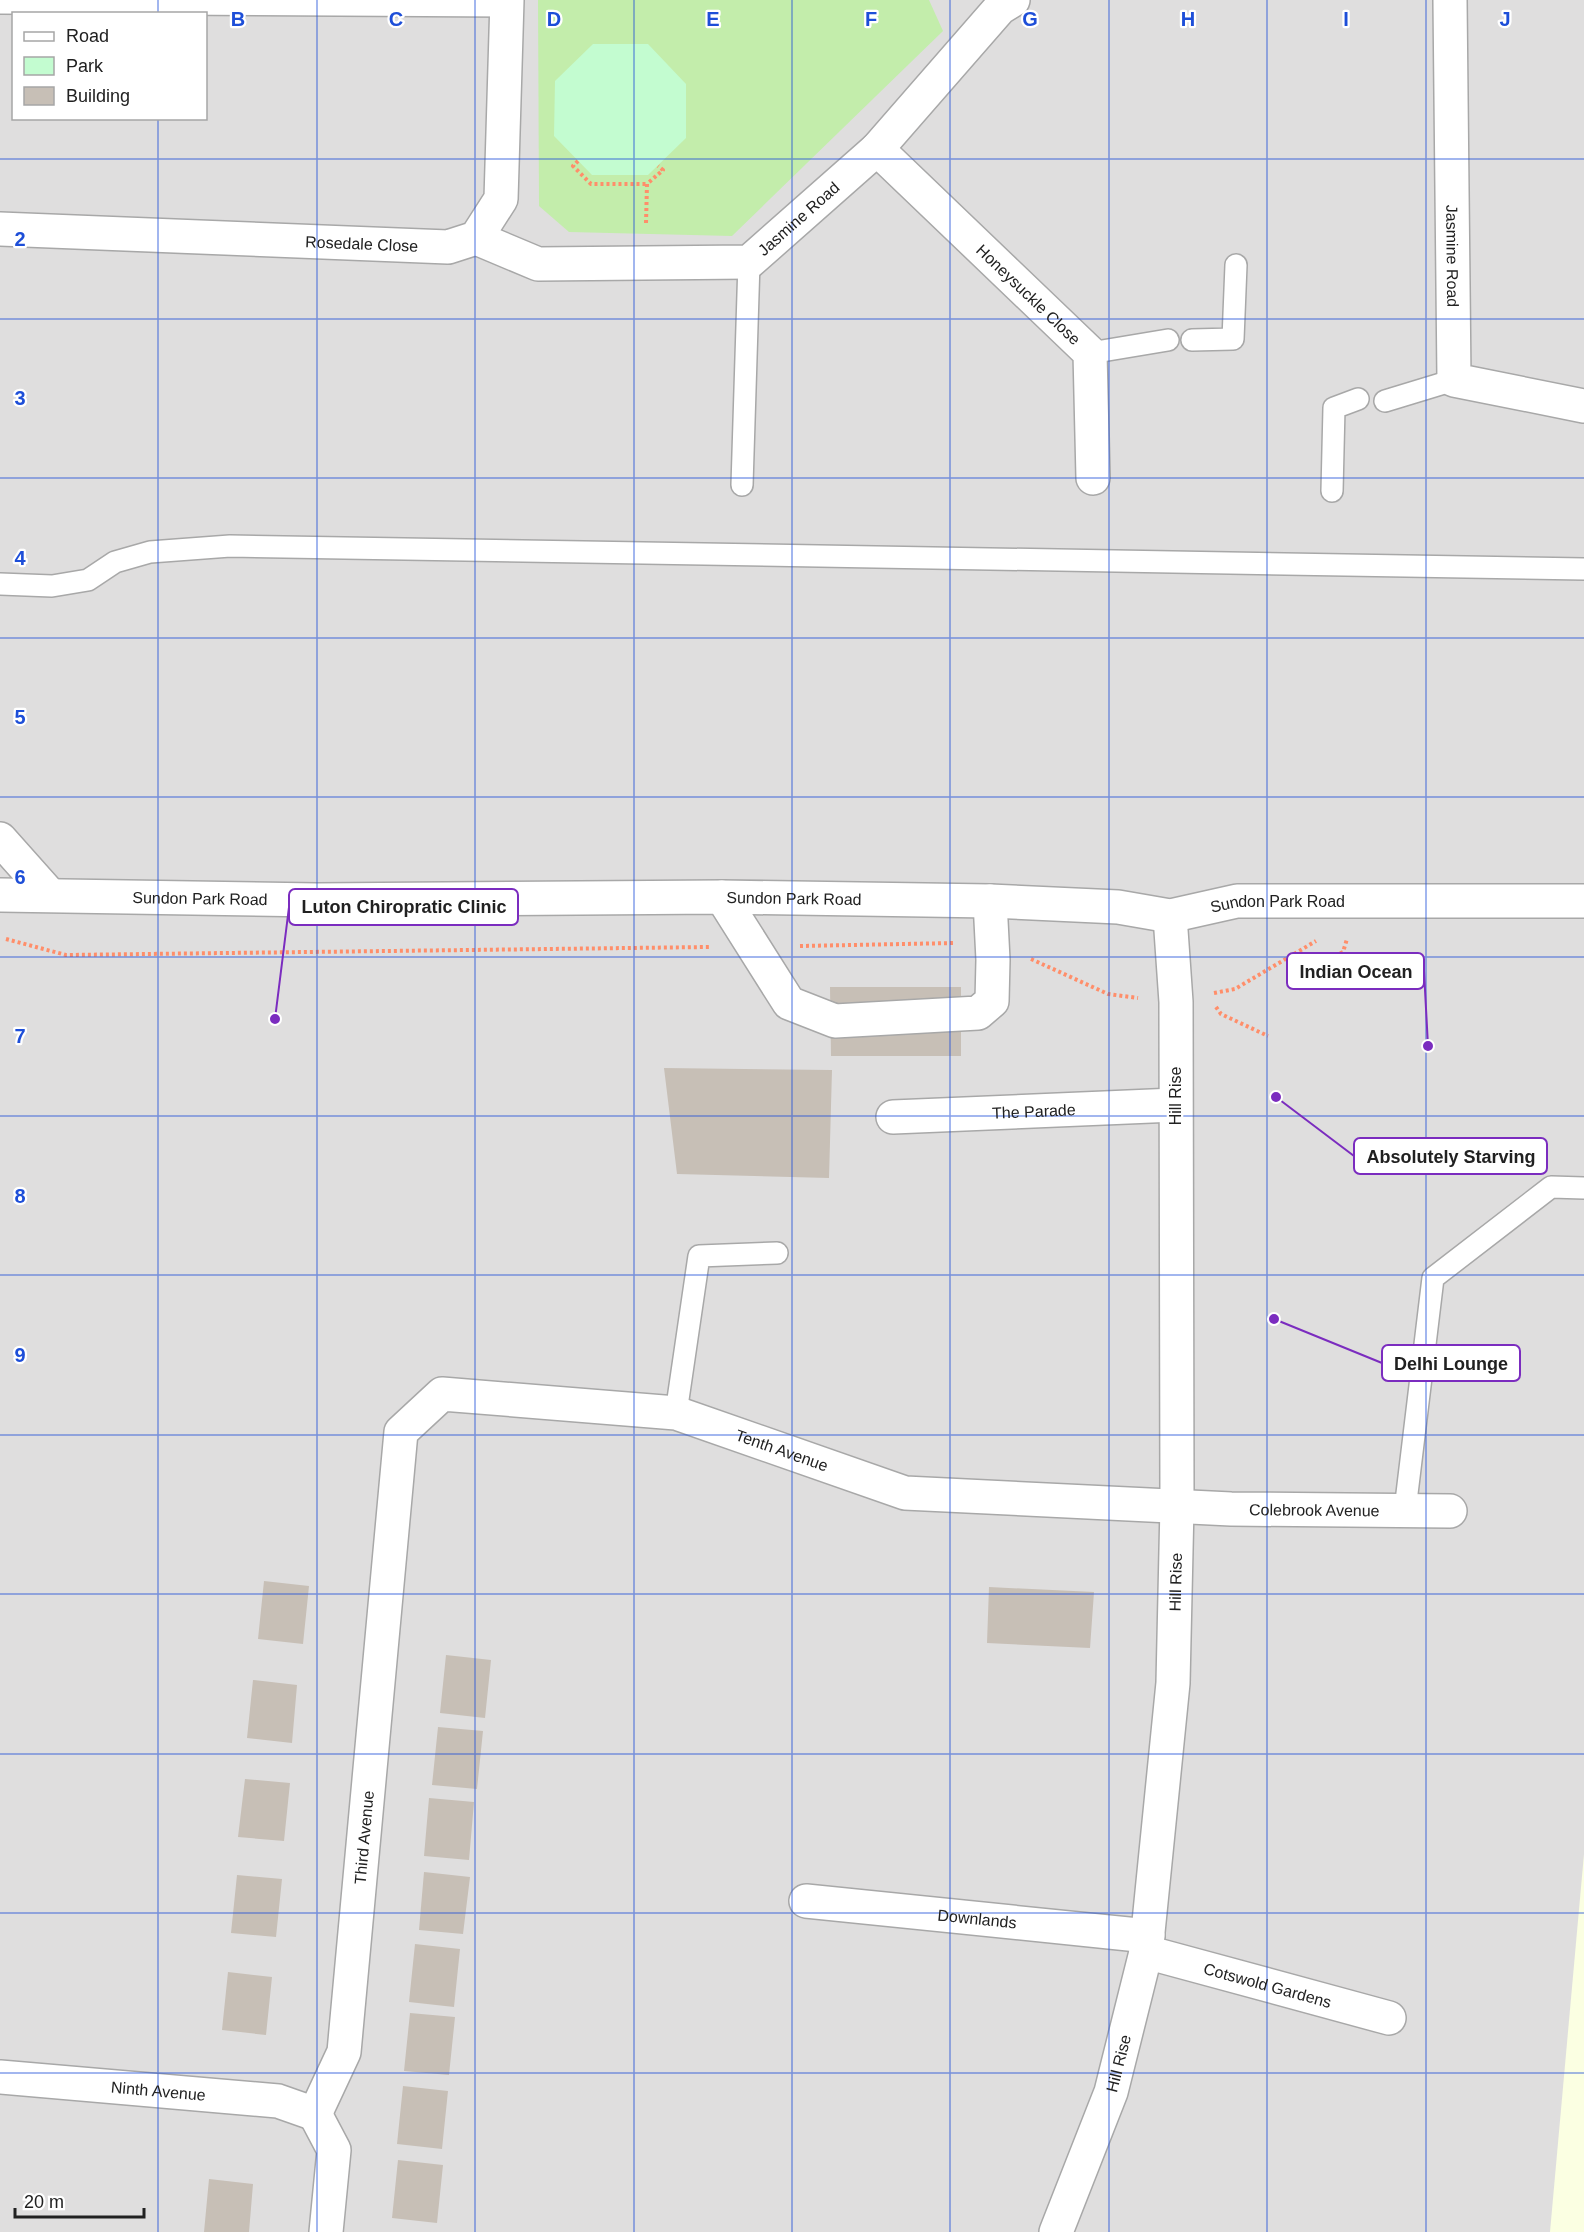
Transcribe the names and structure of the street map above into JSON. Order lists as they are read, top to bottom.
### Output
{
  "streets": {
    "street": [
      "Jasmine Road",
      "Rosedale Close",
      "Honeysuckle Close",
      "Sundon Park Road",
      "Hill Rise",
      "The Parade",
      "Tenth Avenue",
      "Colebrook Avenue",
      "Third Avenue",
      "Downlands",
      "Cotswold Gardens",
      "Ninth Avenue"
    ]
  },
  "crossings": [
    ["Jasmine Road", "Rosedale Close"],
    ["Jasmine Road", "Honeysuckle Close"],
    ["Sundon Park Road", "Hill Rise"],
    ["Hill Rise", "The Parade"],
    ["Hill Rise", "Tenth Avenue"],
    ["Hill Rise", "Colebrook Avenue"],
    ["Hill Rise", "Downlands"],
    ["Hill Rise", "Cotswold Gardens"],
    ["Tenth Avenue", "Colebrook Avenue"],
    ["Tenth Avenue", "Third Avenue"],
    ["Third Avenue", "Ninth Avenue"],
    ["Downlands", "Cotswold Gardens"]
  ],
  "places": [
    "Luton Chiropratic Clinic",
    "Indian Ocean",
    "Absolutely Starving",
    "Delhi Lounge"
  ],
  "legend": ["Road", "Park", "Building"],
  "scale_bar": "20 m",
  "grid": {
    "columns": [
      "B",
      "C",
      "D",
      "E",
      "F",
      "G",
      "H",
      "I",
      "J"
    ],
    "rows": [
      "2",
      "3",
      "4",
      "5",
      "6",
      "7",
      "8",
      "9"
    ]
  }
}
